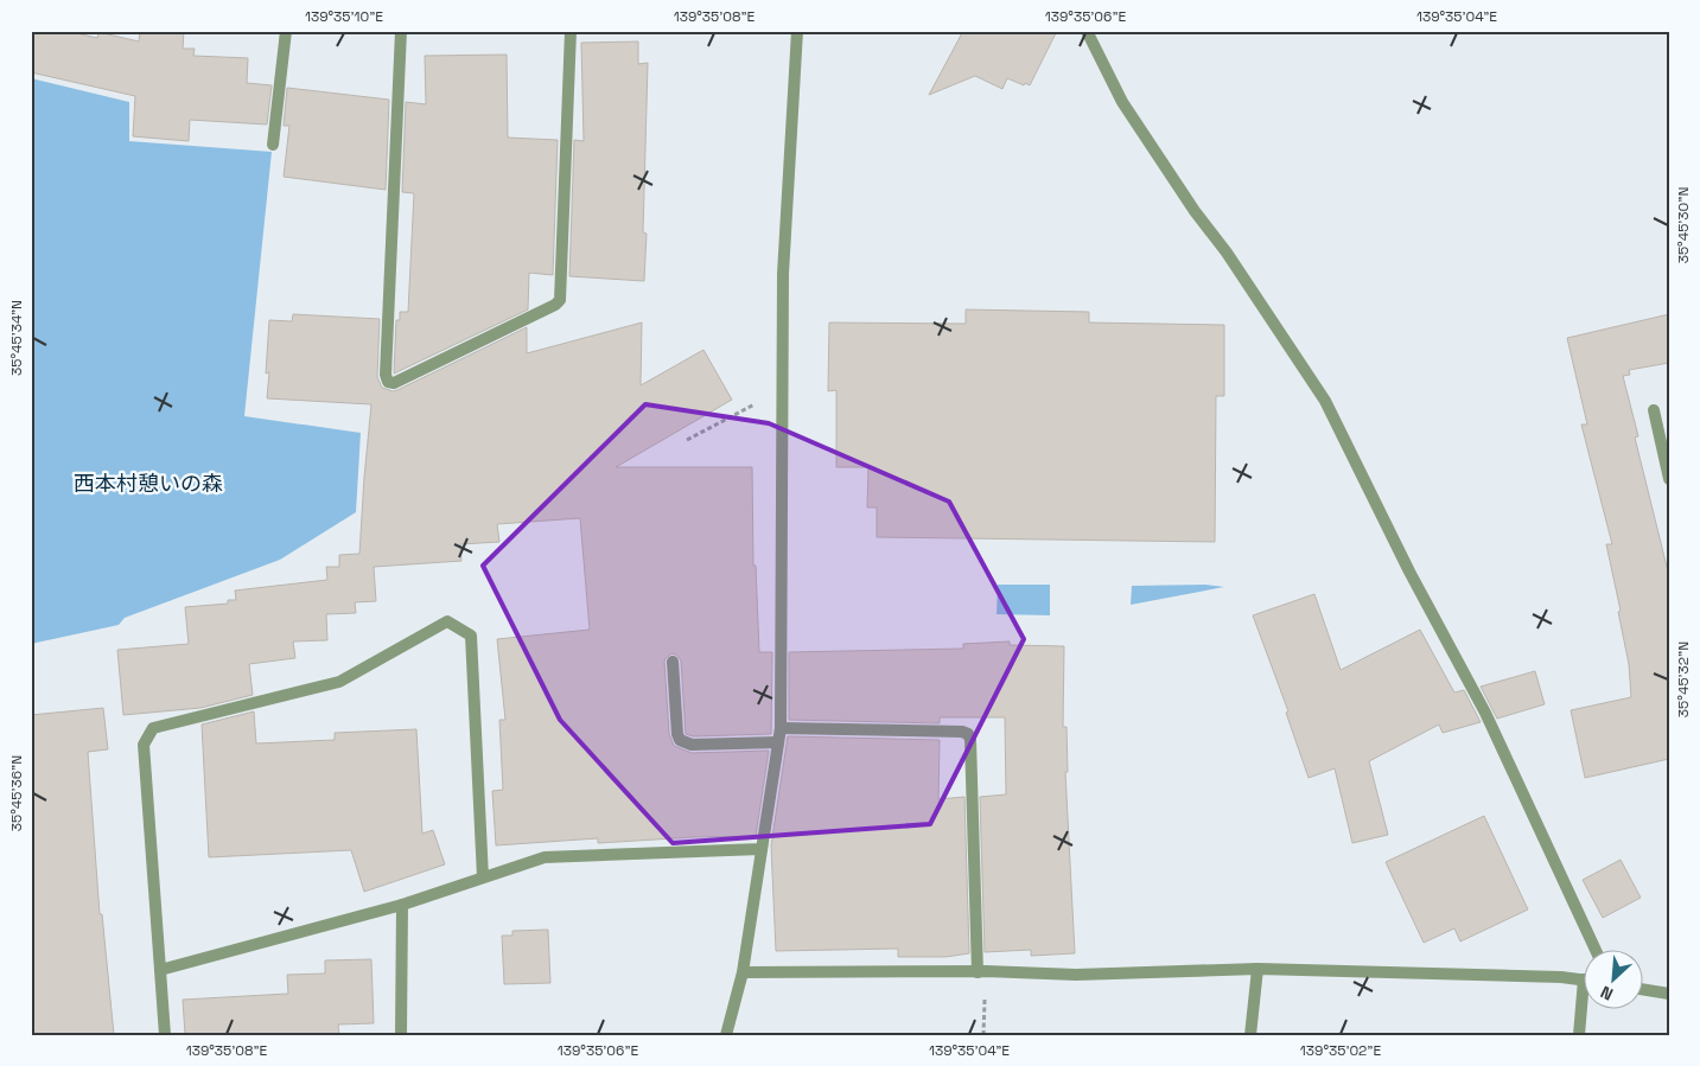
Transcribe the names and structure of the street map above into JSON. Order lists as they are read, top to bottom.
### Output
{
  "parks": ["西本村憩いの森"],
  "north": "bottom left",
  "coordinates": [
    "139°35'10\"E",
    "139°35'08\"E",
    "139°35'06\"E",
    "139°35'04\"E",
    "35°45'30\"N",
    "35°45'34\"N",
    "35°45'32\"N",
    "35°45'36\"N",
    "139°35'02\"E"
  ]
}
